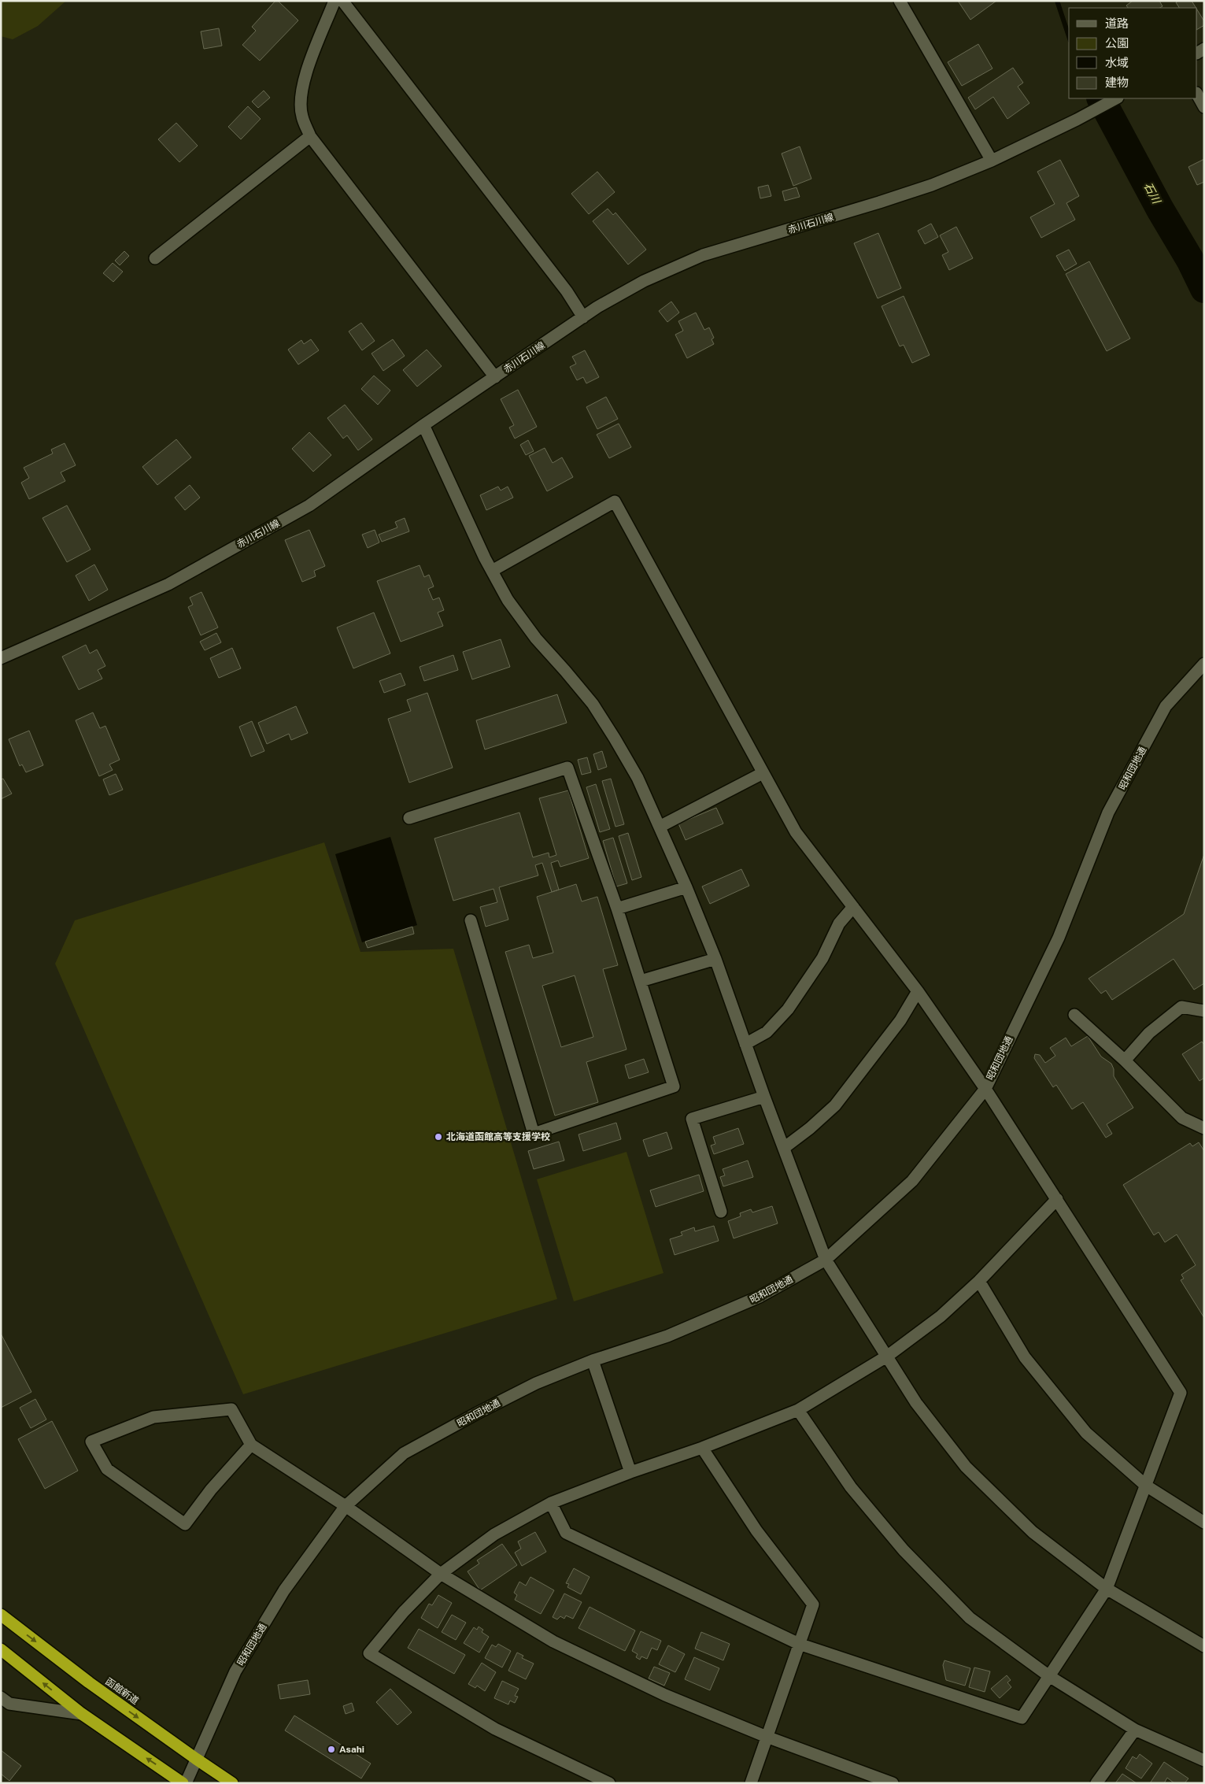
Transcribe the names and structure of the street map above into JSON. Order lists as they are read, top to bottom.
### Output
{
  "streets": {
    "highway": ["函館新道"],
    "street": ["赤川石川線", "昭和団地通"]
  },
  "crossings": [
    ["昭和団地通", "函館新道"]
  ],
  "water": ["石川"],
  "places": ["北海道函館高等支援学校", "Asahi"],
  "legend": [
    "道路",
    "公園",
    "水域",
    "建物"
  ]
}
